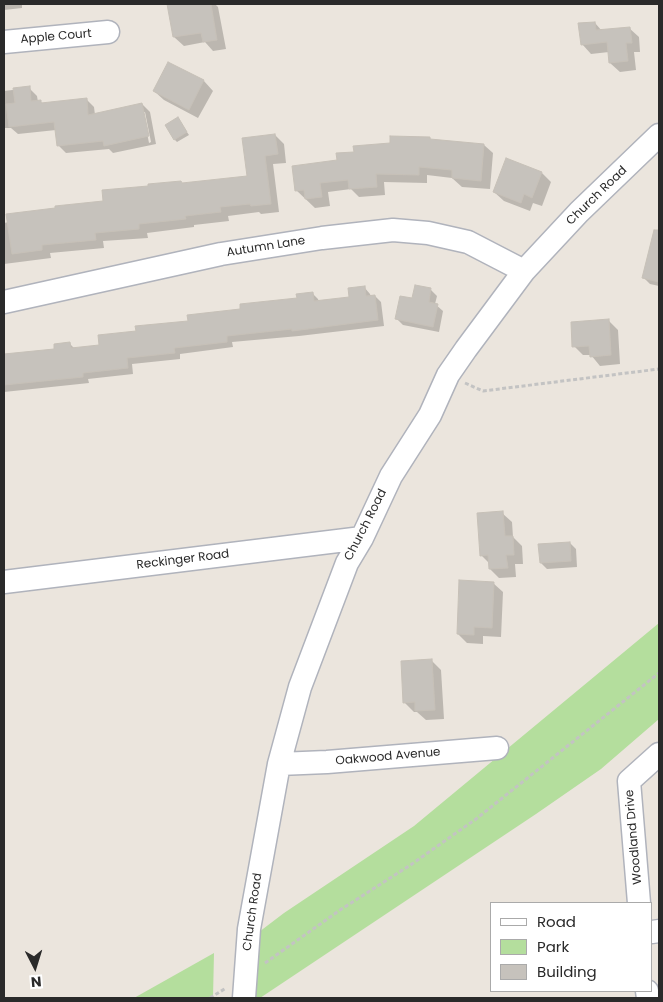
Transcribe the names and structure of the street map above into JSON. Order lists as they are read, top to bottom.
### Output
{
  "streets": {
    "street": [
      "Apple Court",
      "Church Road",
      "Autumn Lane",
      "Reckinger Road",
      "Oakwood Avenue",
      "Woodland Drive"
    ]
  },
  "crossings": [
    ["Church Road", "Autumn Lane"],
    ["Church Road", "Reckinger Road"],
    ["Church Road", "Oakwood Avenue"]
  ],
  "legend": ["Road", "Park", "Building"],
  "north": "bottom"
}
